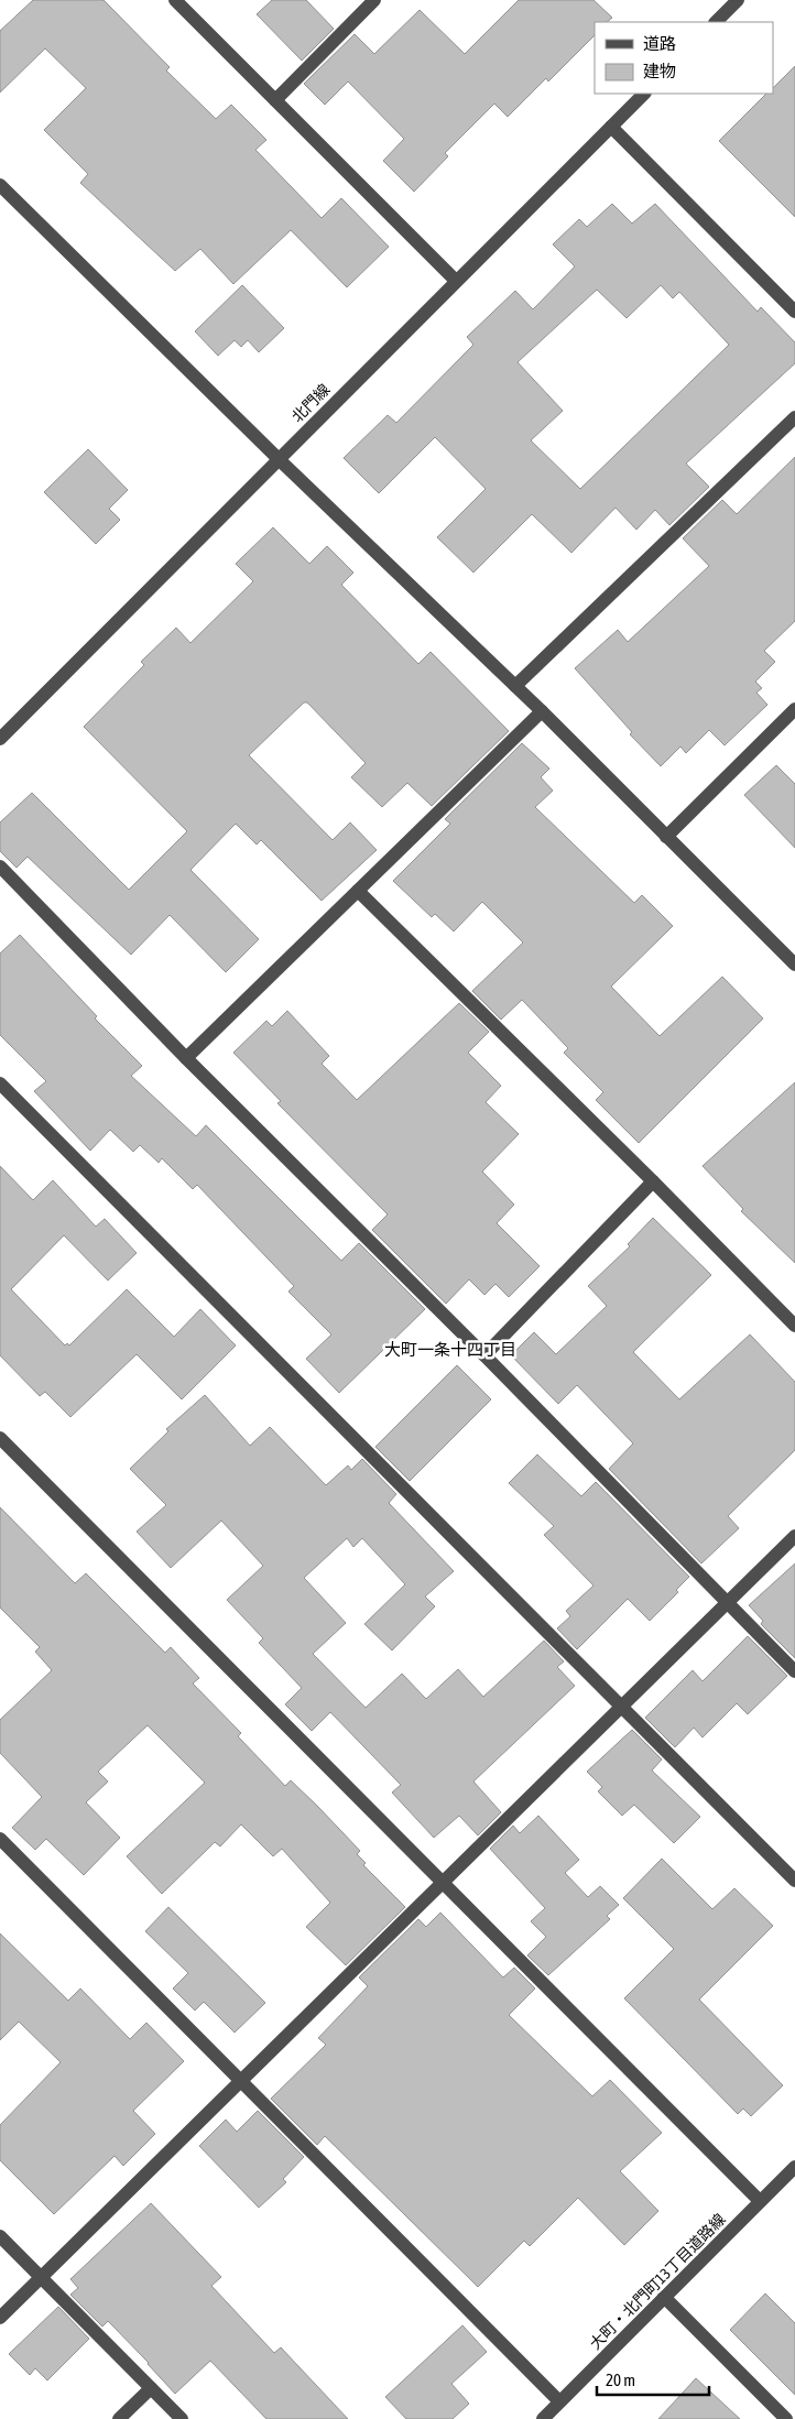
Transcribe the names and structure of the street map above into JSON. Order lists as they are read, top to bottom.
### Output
{
  "streets": {
    "street": ["北門線", "大町・北門町13丁目道路線"]
  },
  "districts": ["大町一条十四丁目"],
  "legend": ["道路", "建物"],
  "scale_bar": "20 m"
}
